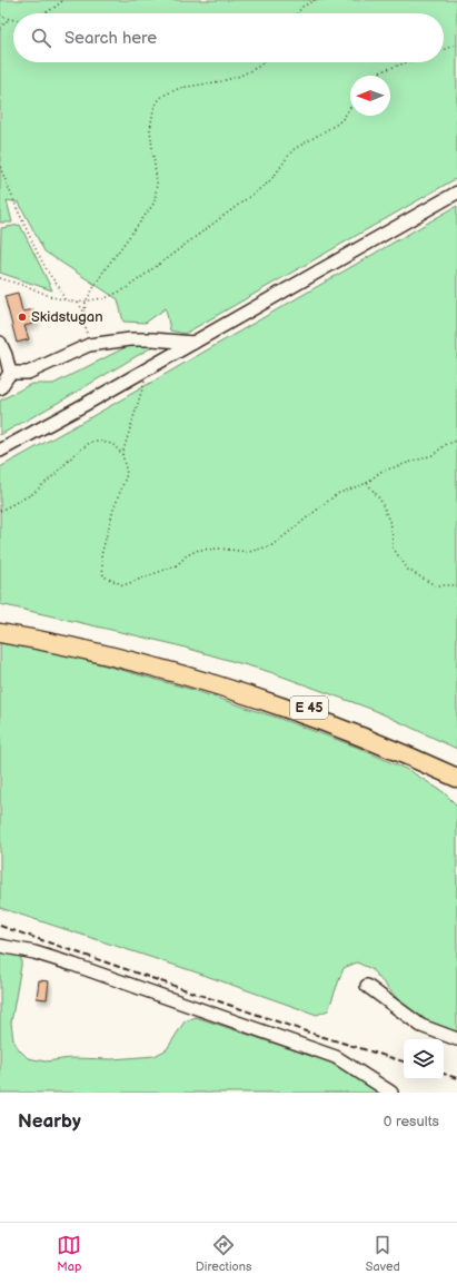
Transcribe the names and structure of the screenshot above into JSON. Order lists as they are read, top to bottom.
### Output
{
  "streets": {
    "highway": ["E 45"]
  },
  "places": ["Skidstugan"],
  "north": "left",
  "page": {
    "search": "Search here",
    "heading": ["Nearby", "0 results"],
    "nav": ["Map", "Directions", "Saved"]
  }
}
